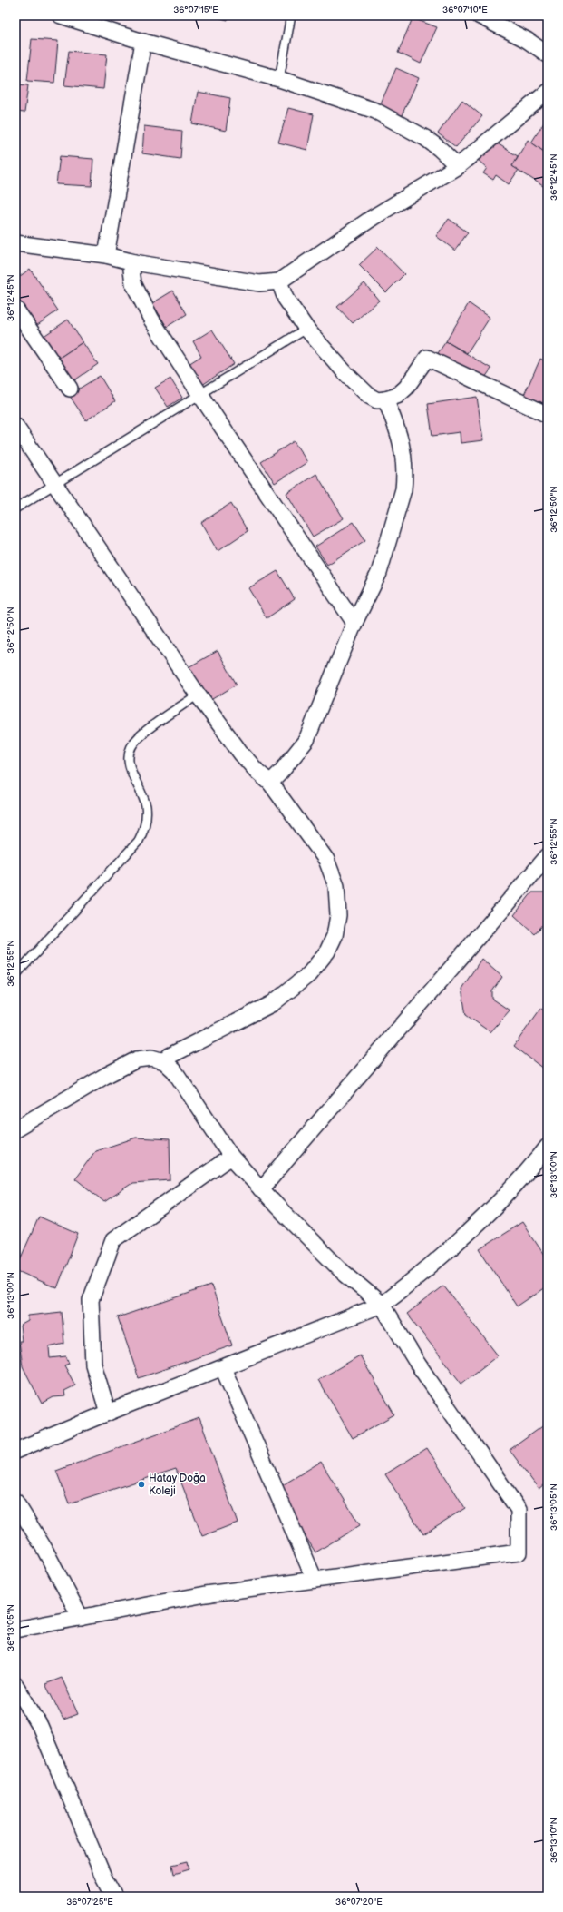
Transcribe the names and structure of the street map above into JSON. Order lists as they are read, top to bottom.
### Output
{
  "places": ["Hatay Doğa Koleji"],
  "coordinates": [
    "36°07'15\"E",
    "36°07'10\"E",
    "36°12'45\"N",
    "36°12'50\"N",
    "36°12'55\"N",
    "36°13'00\"N",
    "36°13'05\"N",
    "36°13'10\"N",
    "36°07'25\"E",
    "36°07'20\"E"
  ]
}
